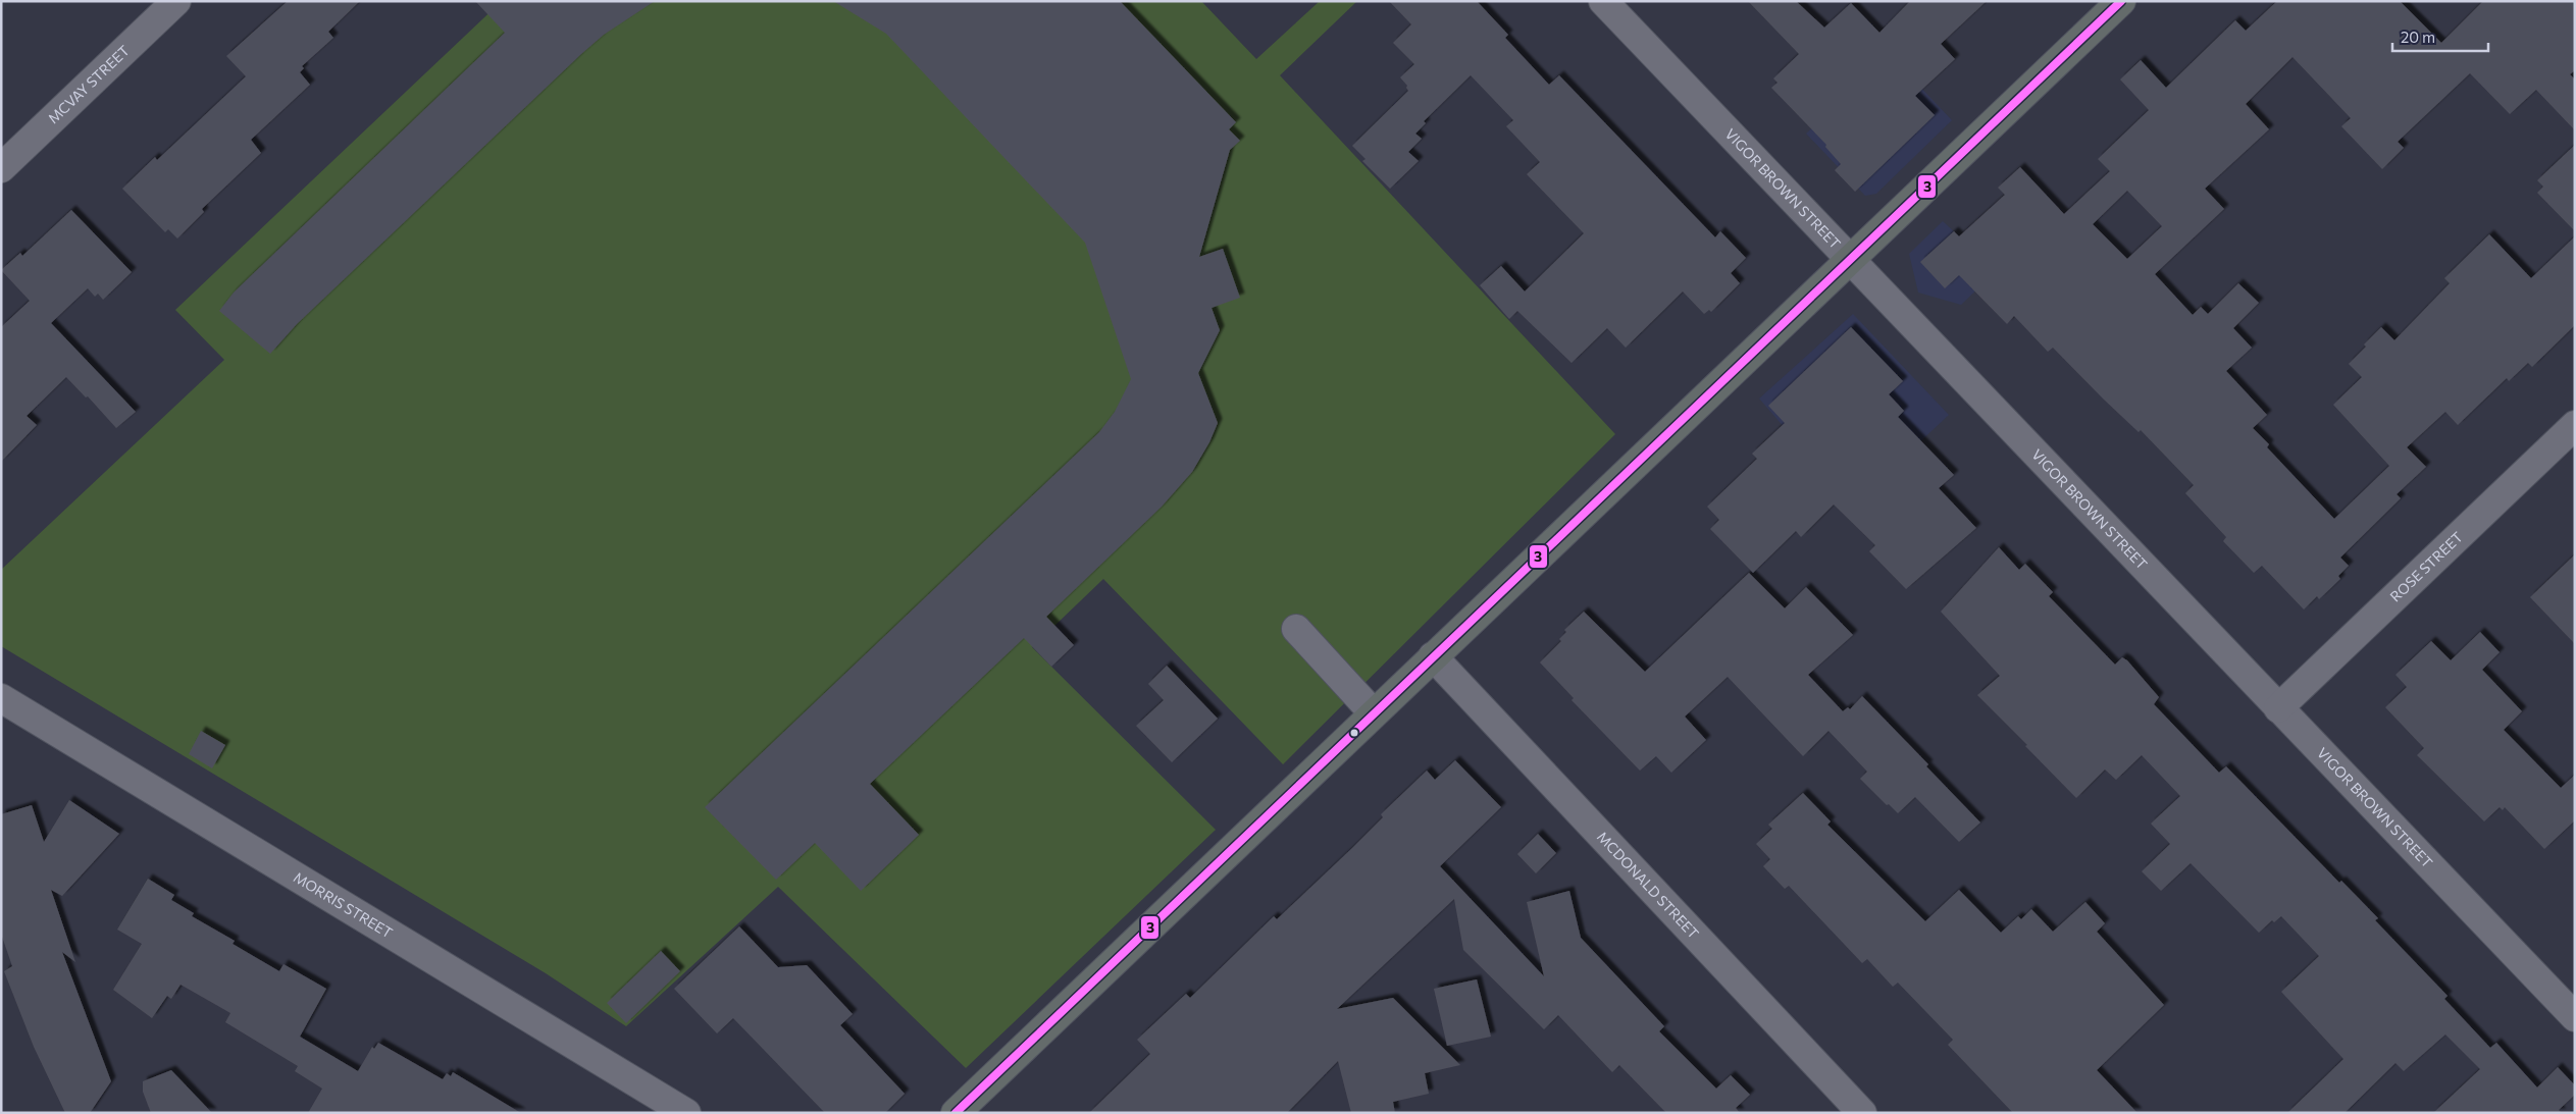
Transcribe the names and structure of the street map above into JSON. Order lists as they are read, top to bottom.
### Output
{
  "streets": {
    "street": [
      "MCVAY STREET",
      "VIGOR BROWN STREET",
      "ROSE STREET",
      "MCDONALD STREET",
      "MORRIS STREET"
    ]
  },
  "crossings": [
    ["VIGOR BROWN STREET", "ROSE STREET"]
  ],
  "lines": ["transit line 3"],
  "scale_bar": "20 m"
}
